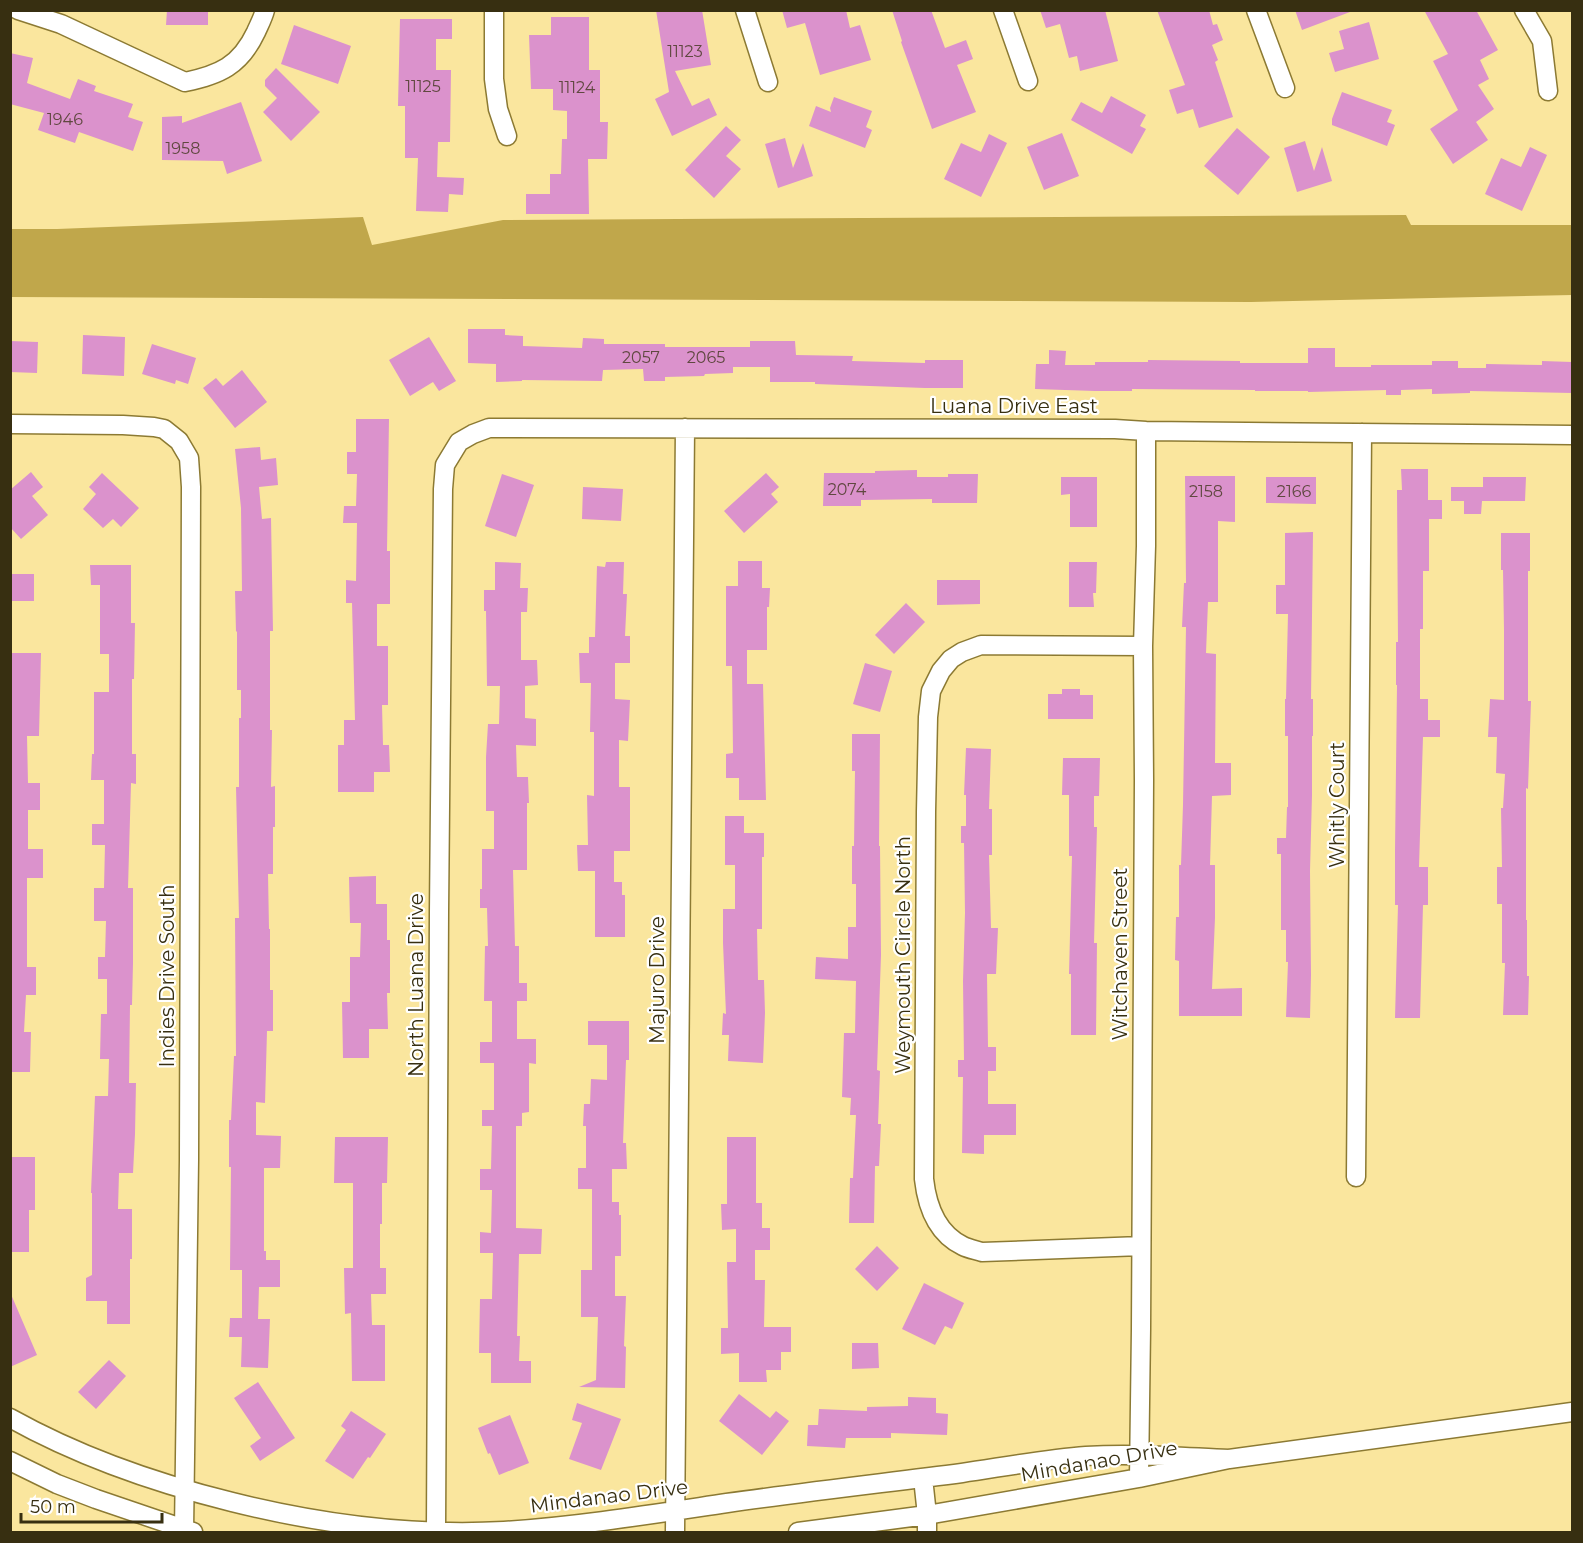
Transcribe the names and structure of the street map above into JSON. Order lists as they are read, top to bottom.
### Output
{
  "streets": {
    "street": [
      "Luana Drive East",
      "Whitly Court",
      "Witchaven Street",
      "Weymouth Circle North",
      "Indies Drive South",
      "Majuro Drive",
      "North Luana Drive",
      "Mindanao Drive"
    ]
  },
  "crossings": [
    ["Luana Drive East", "Whitly Court"],
    ["Luana Drive East", "Witchaven Street"],
    ["Luana Drive East", "Majuro Drive"],
    ["Luana Drive East", "North Luana Drive"],
    ["Witchaven Street", "Weymouth Circle North"],
    ["Witchaven Street", "Mindanao Drive"],
    ["Indies Drive South", "Mindanao Drive"],
    ["Majuro Drive", "Mindanao Drive"],
    ["North Luana Drive", "Mindanao Drive"]
  ],
  "house_numbers": [
    "11123",
    "11125",
    "11124",
    "1946",
    "1958",
    "2057",
    "2065",
    "2074",
    "2158",
    "2166"
  ],
  "scale_bar": "50 m"
}
